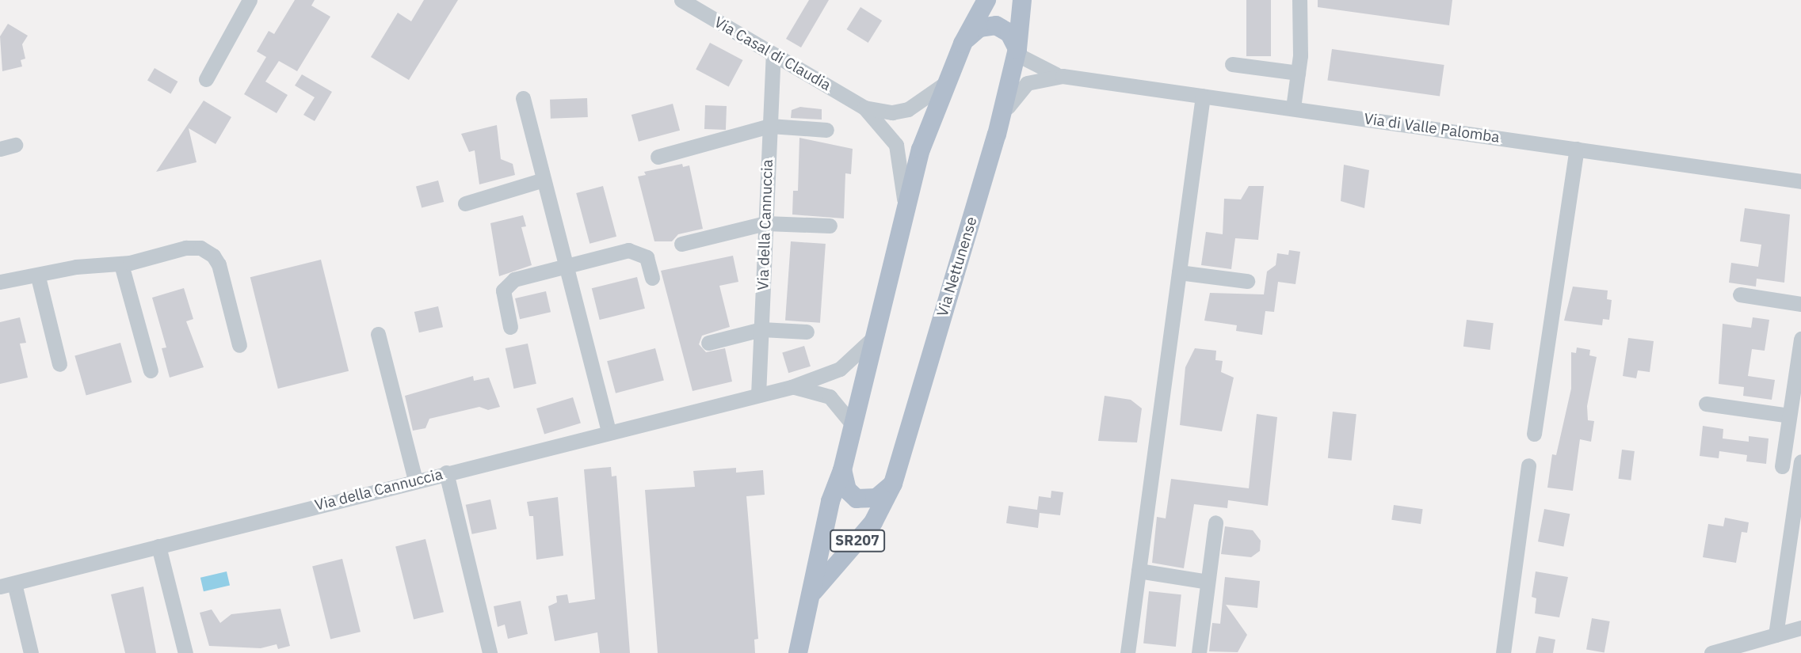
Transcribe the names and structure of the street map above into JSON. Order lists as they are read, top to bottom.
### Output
{
  "streets": {
    "main road": ["Via Nettunense", "SR207"],
    "street": ["Via Casal di Claudia", "Via di Valle Palomba", "Via della Cannuccia"]
  },
  "crossings": [
    ["Via Casal di Claudia", "Via della Cannuccia"],
    ["Via Casal di Claudia", "Via Nettunense"],
    ["Via di Valle Palomba", "Via Nettunense"],
    ["Via della Cannuccia", "Via Nettunense"]
  ]
}
